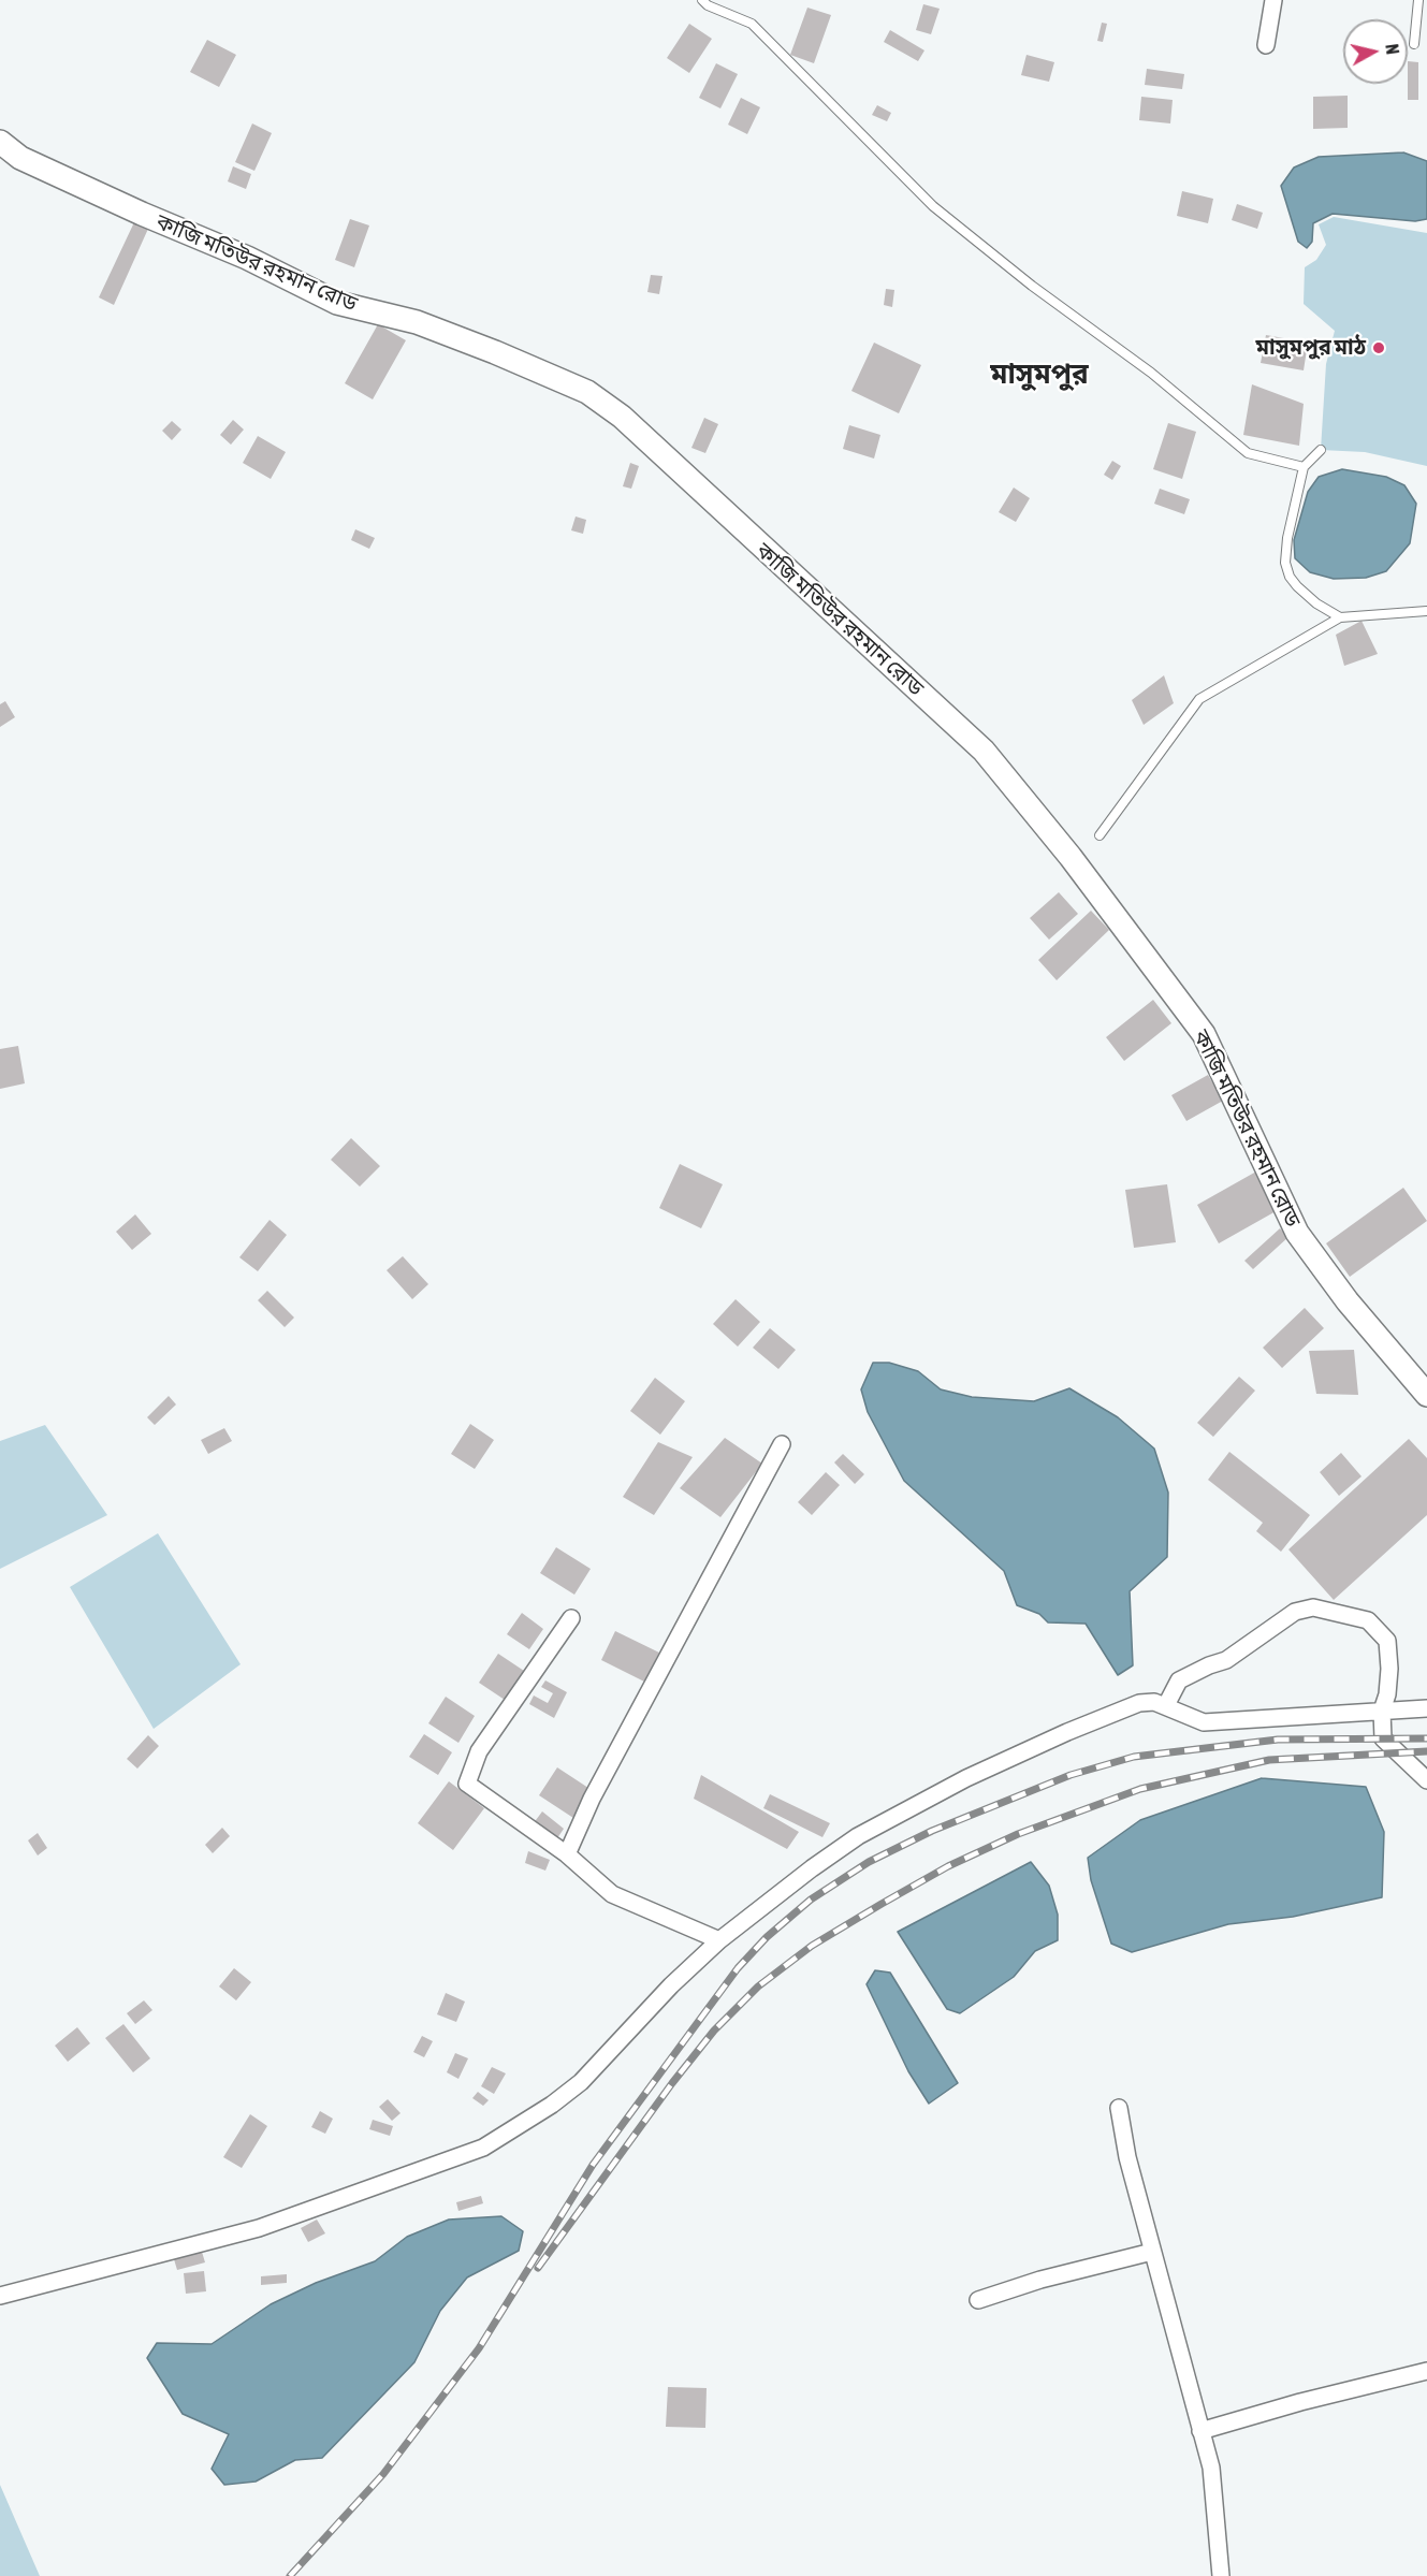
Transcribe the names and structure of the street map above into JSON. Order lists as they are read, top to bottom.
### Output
{
  "streets": {
    "main road": ["কাজি মতিউর রহমান রোড"]
  },
  "districts": ["মাসুমপুর"],
  "places": ["মাসুমপুর মাঠ"],
  "north": "right"
}
